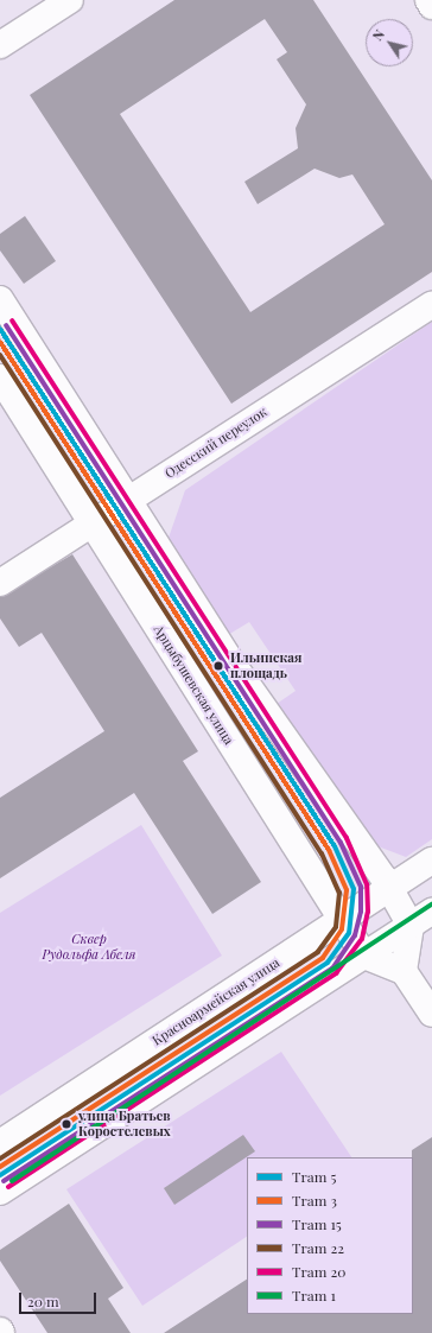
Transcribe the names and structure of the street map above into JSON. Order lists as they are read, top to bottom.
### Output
{
  "streets": {
    "main road": ["Одесский переулок", "Арцыбушевская улица", "Красноармейская улица"]
  },
  "crossings": [
    ["Одесский переулок", "Арцыбушевская улица"],
    ["Арцыбушевская улица", "Красноармейская улица"]
  ],
  "parks": ["Сквер Рудольфа Абеля"],
  "places": ["Ильинская площадь", "улица Братьев Коростелевых"],
  "lines": [
    "tram line 20",
    "tram line 15",
    "tram line 5",
    "tram line 3",
    "tram line 22",
    "tram line 1"
  ],
  "legend": [
    "Tram 5",
    "Tram 3",
    "Tram 15",
    "Tram 22",
    "Tram 20",
    "Tram 1"
  ],
  "scale_bar": "20 m",
  "north": "top left"
}
